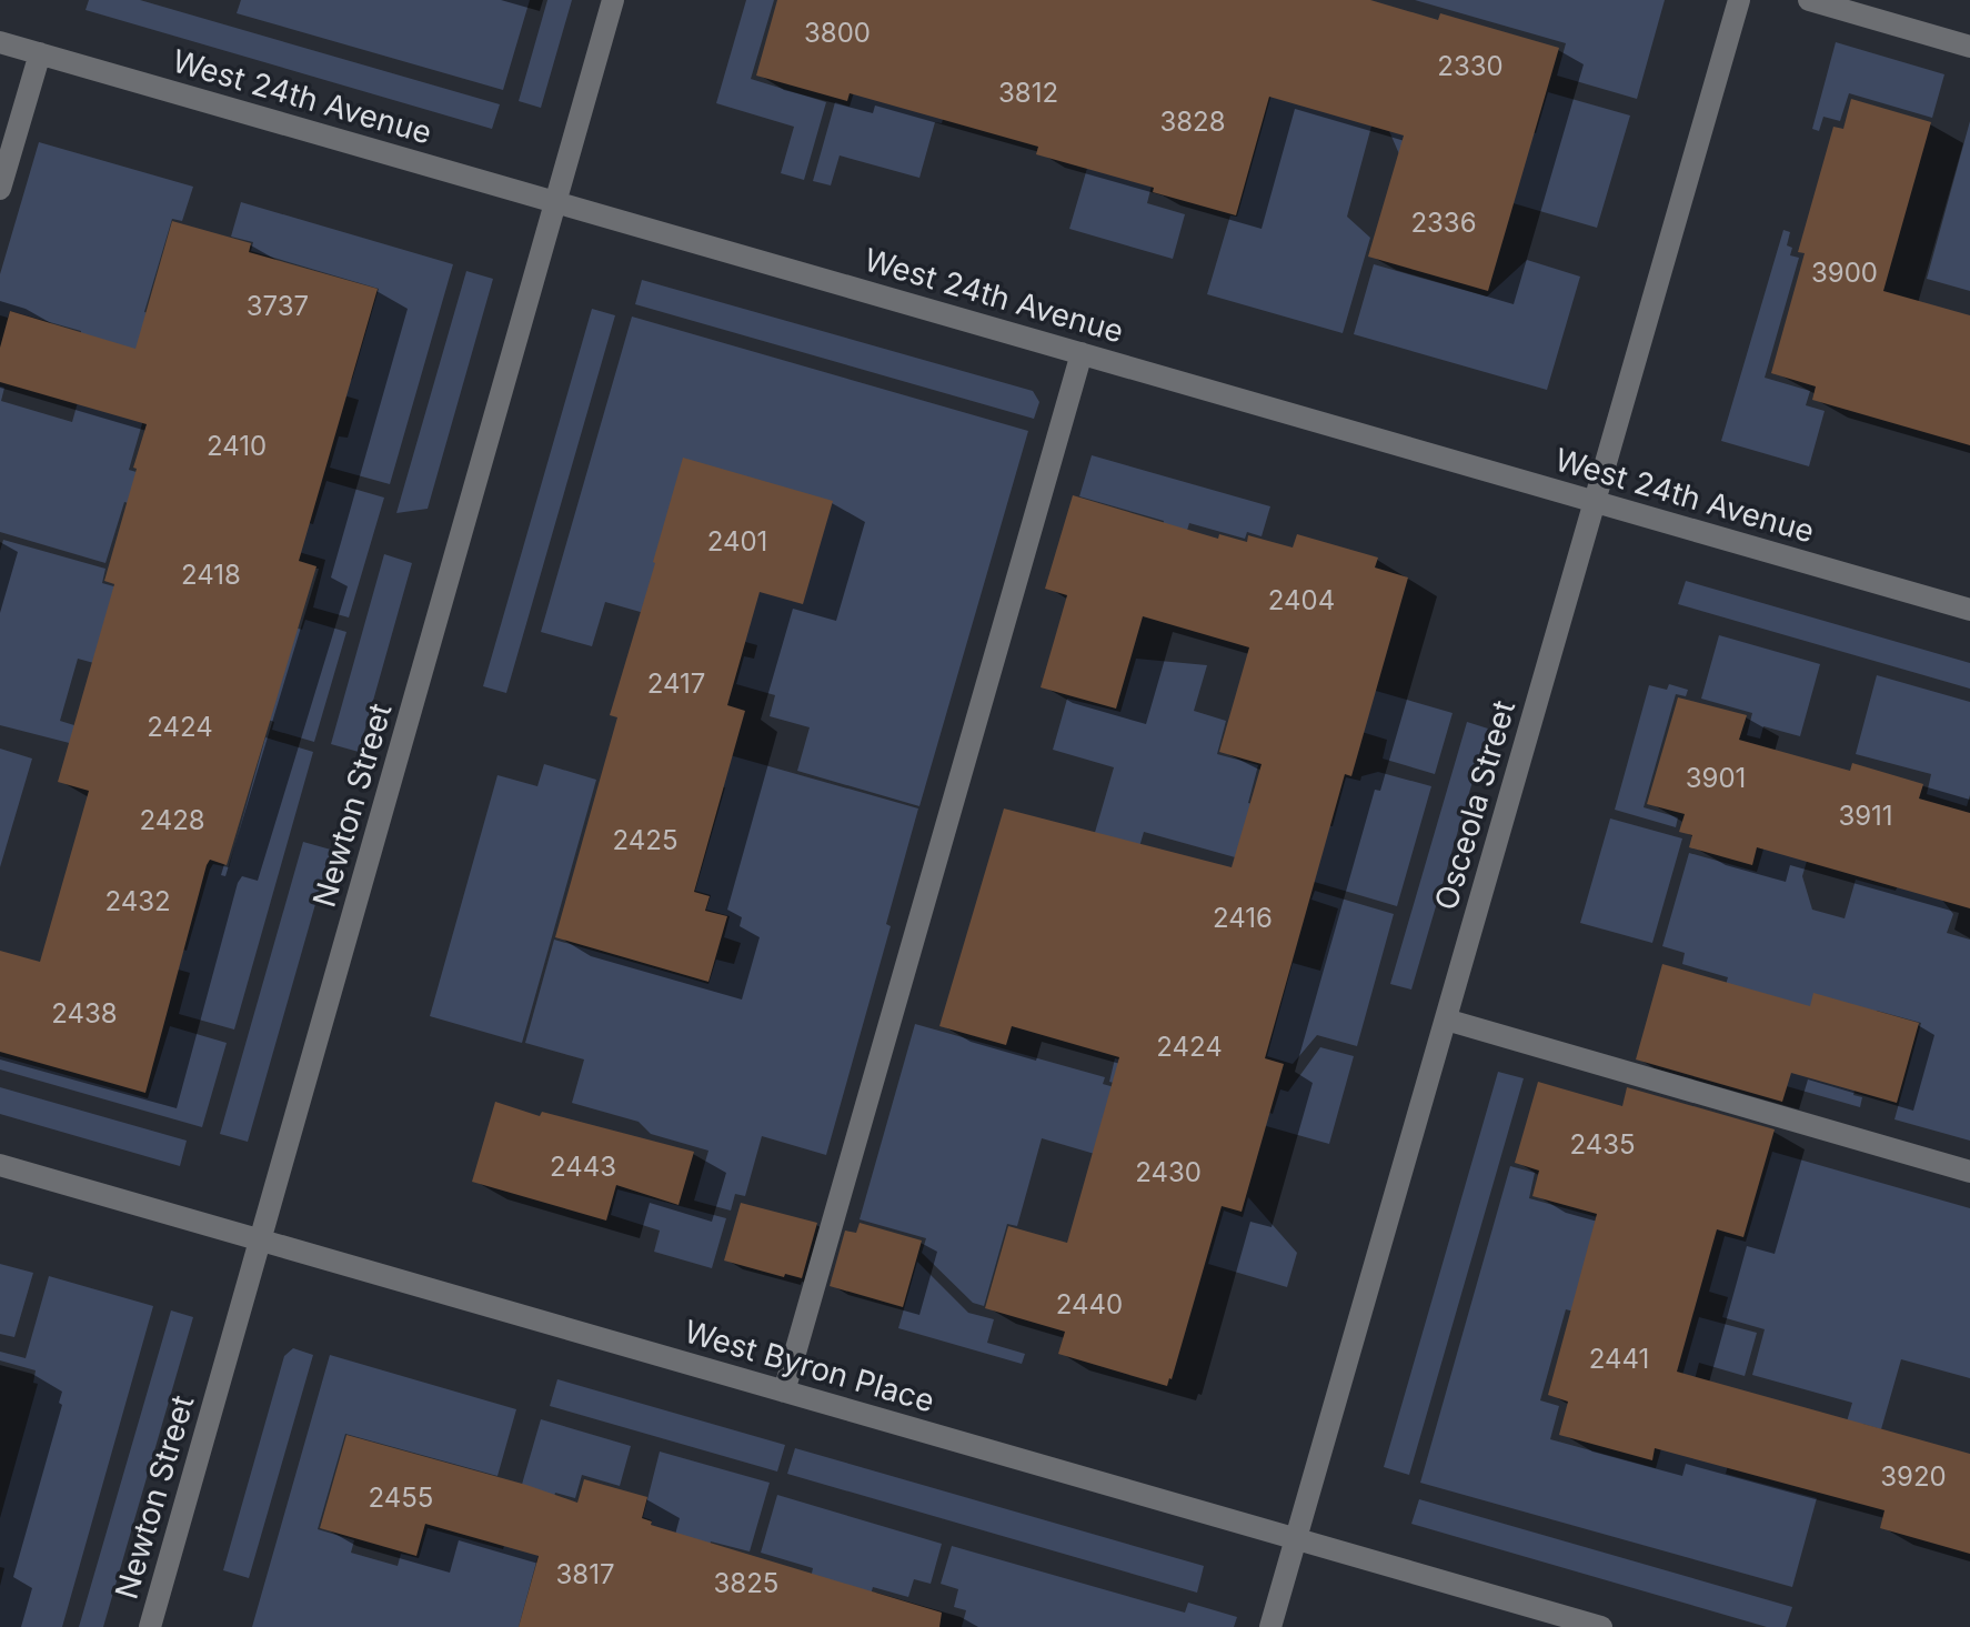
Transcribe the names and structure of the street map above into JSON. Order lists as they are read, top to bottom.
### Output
{
  "streets": {
    "street": [
      "West 24th Avenue",
      "Newton Street",
      "Osceola Street",
      "West Byron Place"
    ]
  },
  "crossings": [
    ["West 24th Avenue", "Newton Street"],
    ["West 24th Avenue", "Osceola Street"],
    ["Newton Street", "West Byron Place"],
    ["Osceola Street", "West Byron Place"]
  ],
  "house_numbers": [
    "3800",
    "2330",
    "3812",
    "3828",
    "2336",
    "3900",
    "3737",
    "2410",
    "2401",
    "2418",
    "2404",
    "2417",
    "2424",
    "3901",
    "3911",
    "2428",
    "2425",
    "2432",
    "2416",
    "2438",
    "2424",
    "2435",
    "2443",
    "2430",
    "2440",
    "2441",
    "3920",
    "2455",
    "3817",
    "3825"
  ]
}
